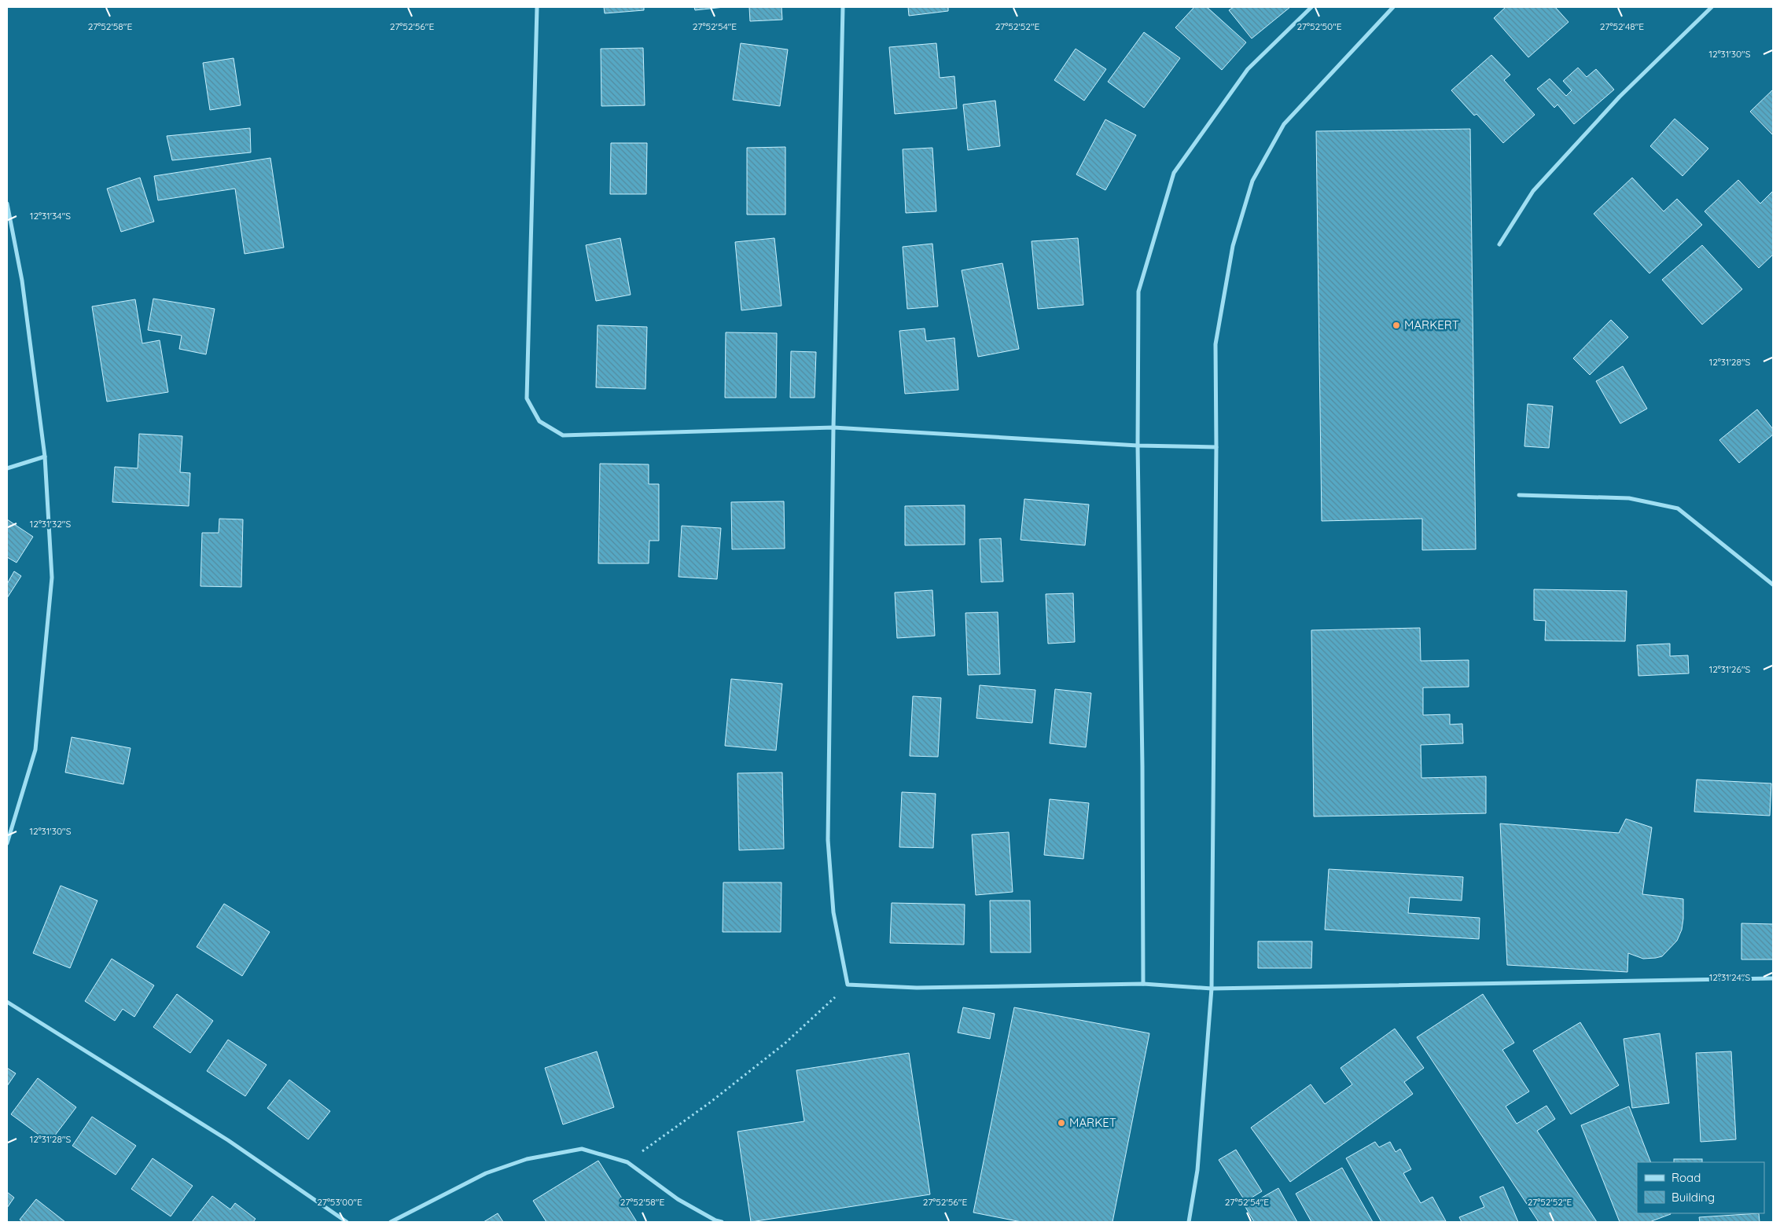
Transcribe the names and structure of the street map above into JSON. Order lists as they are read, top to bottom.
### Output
{
  "places": ["MARKERT", "MARKET"],
  "legend": ["Road", "Building"],
  "coordinates": [
    "27°52'58\"E",
    "27°52'56\"E",
    "27°52'54\"E",
    "27°52'52\"E",
    "27°52'50\"E",
    "27°52'48\"E",
    "12°31'30\"S",
    "12°31'34\"S",
    "12°31'28\"S",
    "12°31'32\"S",
    "12°31'26\"S",
    "12°31'24\"S",
    "27°53'00\"E"
  ]
}
